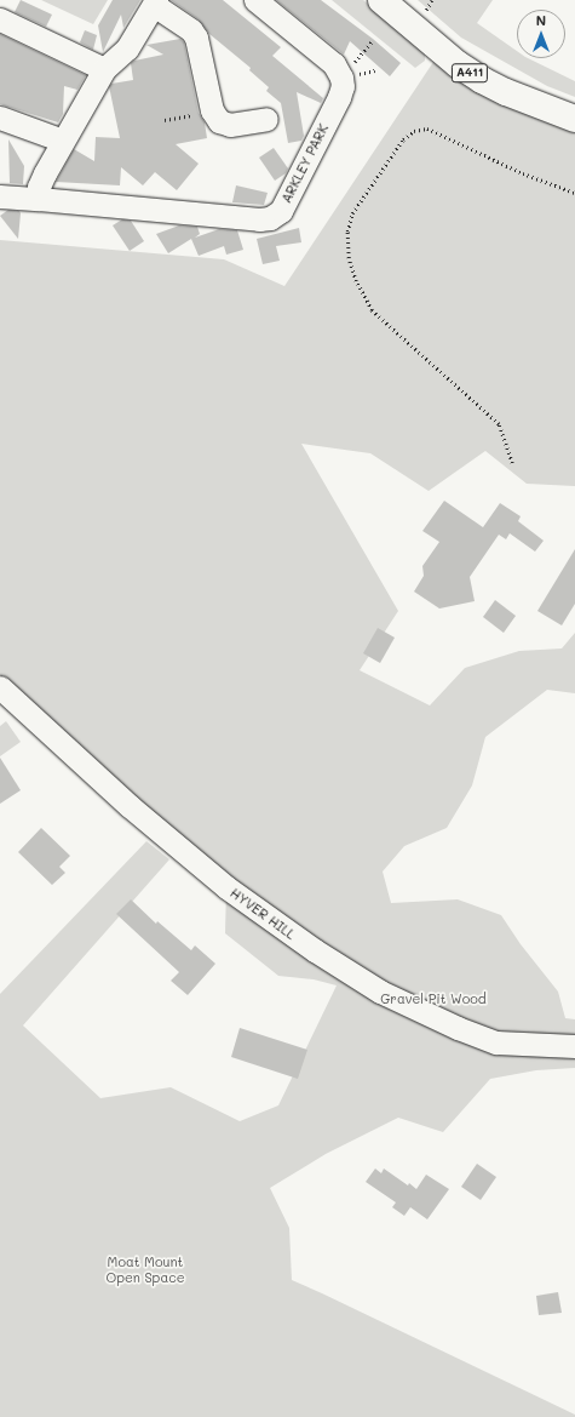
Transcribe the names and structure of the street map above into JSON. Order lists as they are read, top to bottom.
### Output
{
  "streets": {
    "main road": ["A411"],
    "street": ["ARKLEY PARK", "HYVER HILL"]
  },
  "parks": ["Gravel Pit Wood", "Moat Mount Open Space"],
  "north": "top"
}
